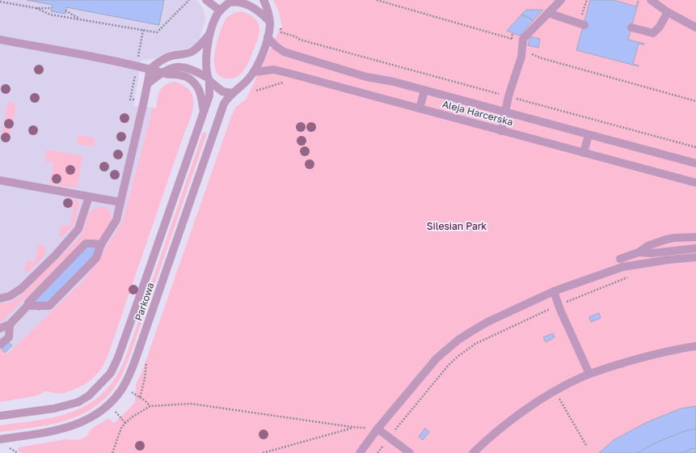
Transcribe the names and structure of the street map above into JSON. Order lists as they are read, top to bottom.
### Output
{
  "streets": {
    "street": ["Aleja Harcerska", "Parkowa"]
  },
  "crossings": [
    ["Aleja Harcerska", "Parkowa"]
  ],
  "parks": ["Silesian Park"]
}
